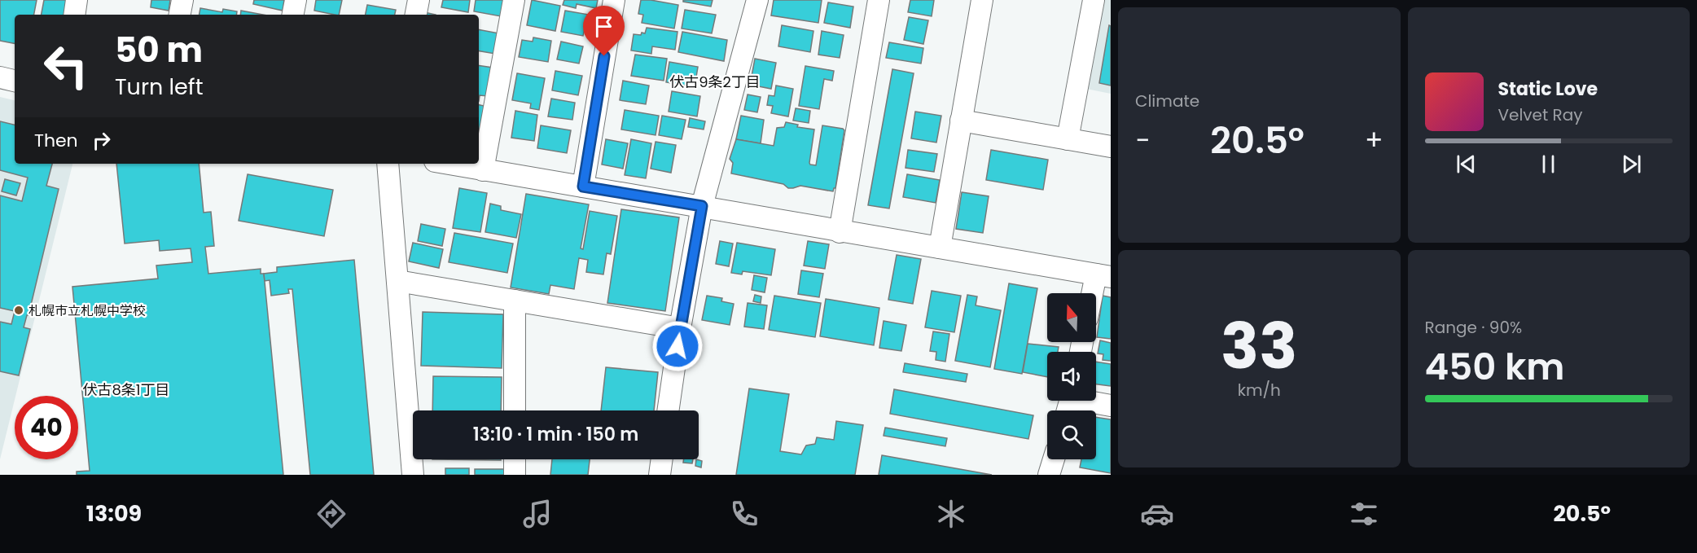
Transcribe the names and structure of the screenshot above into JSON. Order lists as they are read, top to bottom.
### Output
{
  "districts": ["伏古9条2丁目", "伏古8条1丁目"],
  "places": ["札幌市立札幌中学校"],
  "north": "top",
  "page": {
    "tile": [
      "Climate",
      ["33", "km/h"],
      ["Range · 90%", "450 km"]
    ],
    "turn": ["50 m", "Turn left"],
    "song": ["Static Love", "Velvet Ray"],
    "then": "Then",
    "heat": ["−", "20.5°", "+"],
    "limit": "40",
    "trip": "13:10 · 1 min · 150 m",
    "tabs": ["13:09", "20.5°"]
  }
}
